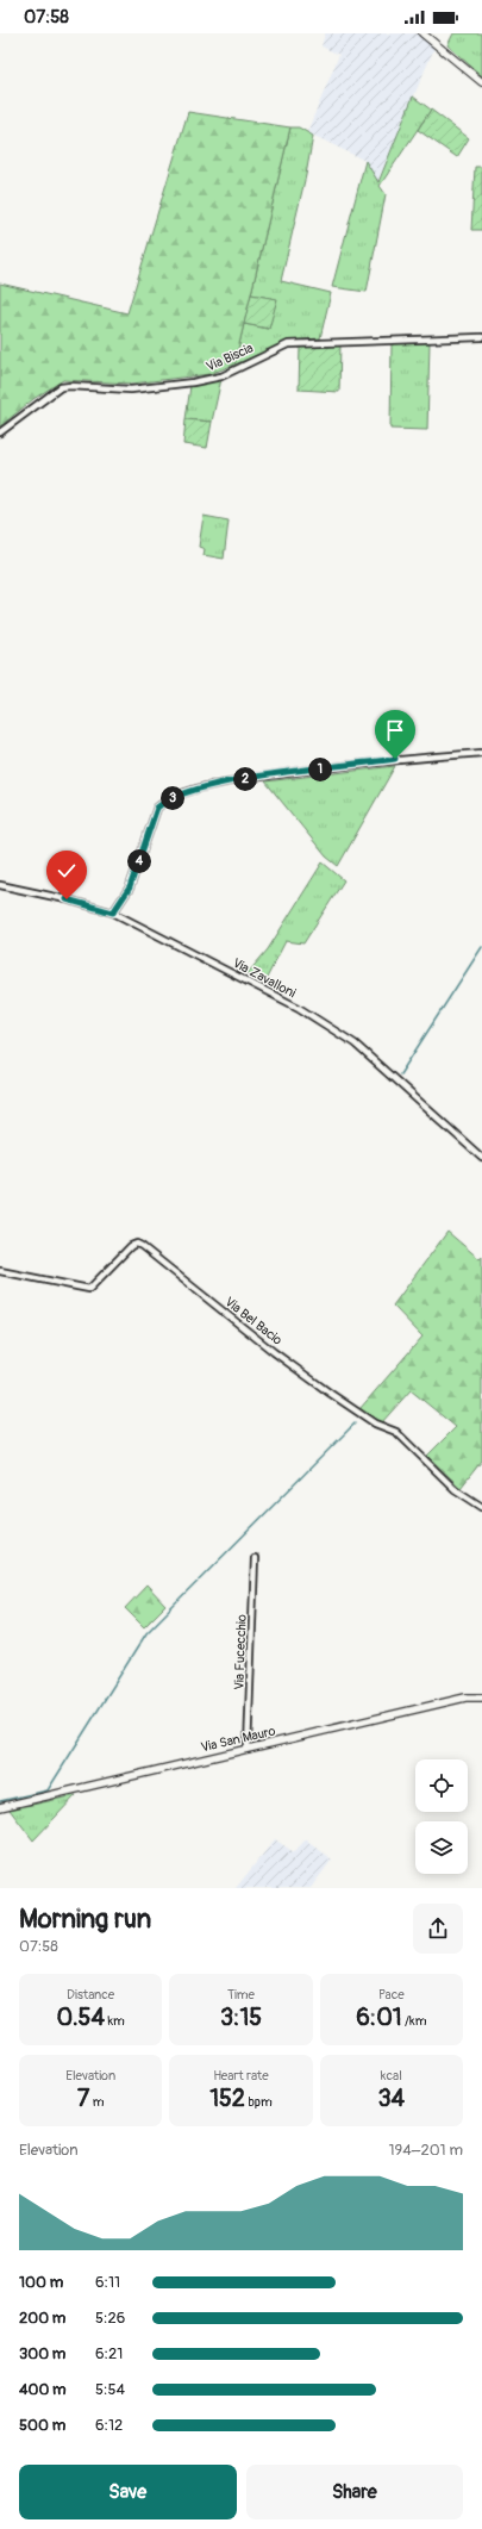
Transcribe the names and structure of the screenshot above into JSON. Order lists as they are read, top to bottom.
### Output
{
  "streets": {
    "main road": ["Via San Mauro"],
    "street": [
      "Via Biscia",
      "Via Zavalloni",
      "Via Bel Bacio",
      "Via Fucecchio"
    ]
  },
  "crossings": [
    ["Via Fucecchio", "Via San Mauro"]
  ],
  "page": {
    "status": "07:58",
    "pins": [
      "1",
      "2",
      "3",
      "4"
    ],
    "heading": ["Morning run", "07:58"],
    "stats": [
      ["Distance", "0.54 km"],
      ["Time", "3:15"],
      ["Pace", "6:01 /km"],
      ["Elevation", "7 m"],
      ["Heart rate", "152 bpm"],
      ["kcal", "34"]
    ],
    "chart": ["Elevation", "194–201 m"],
    "list": [
      {
        "name": "100 m",
        "note": "6:11"
      },
      {
        "name": "200 m",
        "note": "5:26"
      },
      {
        "name": "300 m",
        "note": "6:21"
      },
      {
        "name": "400 m",
        "note": "5:54"
      },
      {
        "name": "500 m",
        "note": "6:12"
      }
    ],
    "buttons": ["Save", "Share"]
  }
}
